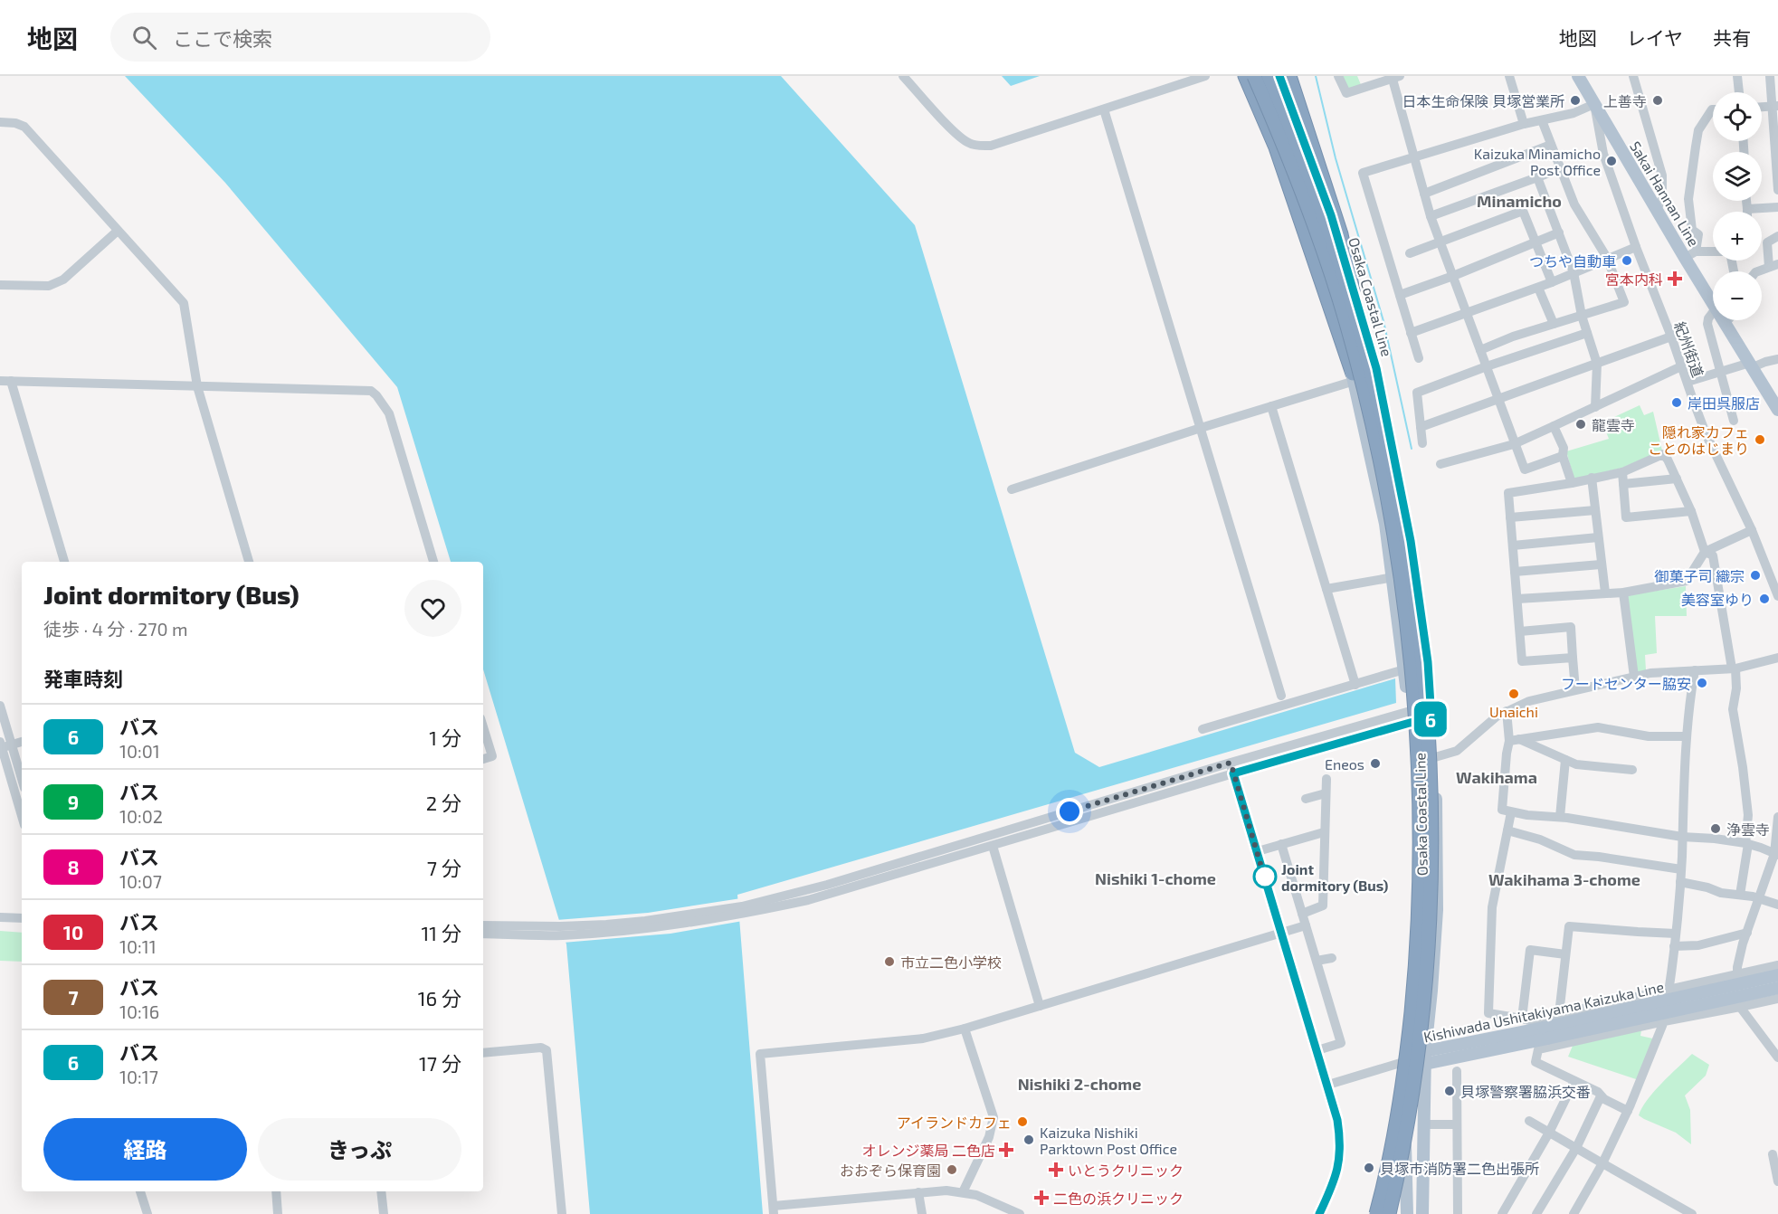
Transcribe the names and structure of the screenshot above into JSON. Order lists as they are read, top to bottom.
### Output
{
  "streets": {
    "main road": ["Sakai Hannan Line", "Osaka Coastal Line", "Kishiwada Ushitakiyama Kaizuka Line"],
    "street": ["紀州街道"]
  },
  "crossings": [
    ["Sakai Hannan Line", "紀州街道"],
    ["Osaka Coastal Line", "Kishiwada Ushitakiyama Kaizuka Line"]
  ],
  "districts": [
    "Minamicho",
    "Wakihama",
    "Nishiki 1-chome",
    "Wakihama 3-chome",
    "Nishiki 2-chome"
  ],
  "places": {
    "other": [
      "日本生命保険 貝塚営業所",
      "上善寺",
      "Kaizuka Minamicho Post Office",
      "つちや自動車",
      "岸田呉服店",
      "龍雲寺",
      "隠れ家カフェ ことのはじまり",
      "御菓子司 織宗",
      "美容室ゆり",
      "フードセンター脇安",
      "Unaichi",
      "Eneos",
      "浄雲寺",
      "Joint dormitory (Bus)",
      "市立二色小学校",
      "貝塚警察署脇浜交番",
      "アイランドカフェ",
      "Kaizuka Nishiki Parktown Post Office",
      "貝塚市消防署二色出張所",
      "おおぞら保育園"
    ],
    "health": [
      "宮本内科",
      "オレンジ薬局 二色店",
      "いとうクリニック",
      "二色の浜クリニック"
    ]
  },
  "lines": ["bus line 6"],
  "page": {
    "header": "地図",
    "search": "ここで検索",
    "nav": ["地図", "レイヤ", "共有"],
    "on_map": "6",
    "map_buttons": ["+", "−"],
    "heading": [
      ["Joint dormitory (Bus)", "徒歩 · 4 分 · 270 m"],
      "発車時刻"
    ],
    "list": [
      {
        "mark": "6",
        "name": "バス",
        "note": "10:01",
        "value": "1 分"
      },
      {
        "mark": "9",
        "name": "バス",
        "note": "10:02",
        "value": "2 分"
      },
      {
        "mark": "8",
        "name": "バス",
        "note": "10:07",
        "value": "7 分"
      },
      {
        "mark": "10",
        "name": "バス",
        "note": "10:11",
        "value": "11 分"
      },
      {
        "mark": "7",
        "name": "バス",
        "note": "10:16",
        "value": "16 分"
      },
      {
        "mark": "6",
        "name": "バス",
        "note": "10:17",
        "value": "17 分"
      }
    ],
    "buttons": ["経路", "きっぷ"]
  }
}
